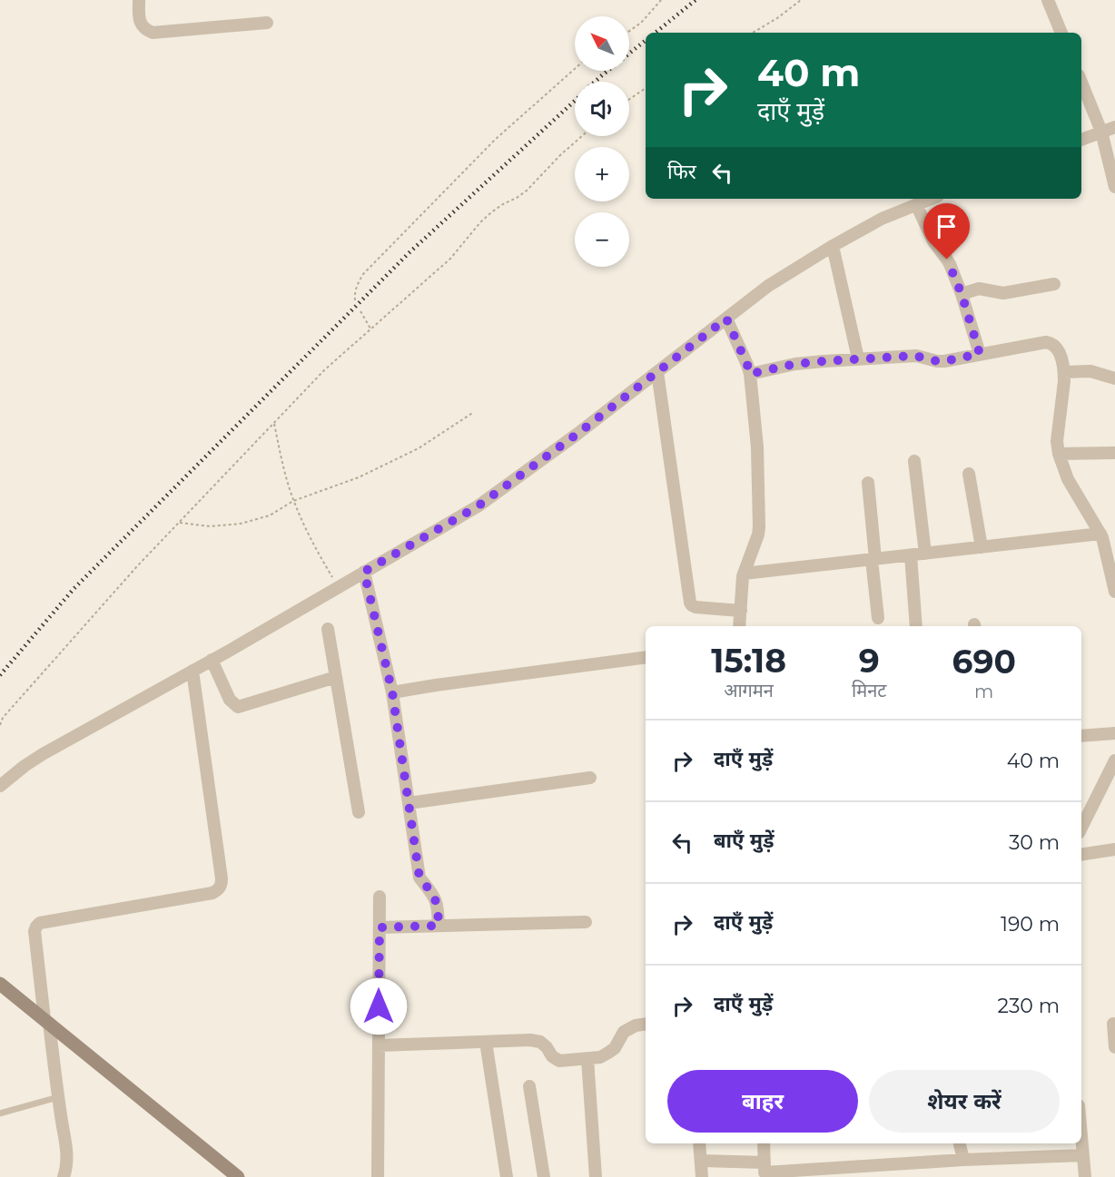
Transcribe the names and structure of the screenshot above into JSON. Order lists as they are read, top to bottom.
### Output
{
  "north": "top left",
  "page": {
    "map_buttons": ["+", "−"],
    "turn": ["40 m", "दाएँ मुड़ें"],
    "then": "फिर",
    "eta": [
      "15:18",
      "आगमन",
      "9",
      "मिनट",
      "690",
      "m"
    ],
    "list": [
      {
        "name": "दाएँ मुड़ें",
        "value": "40 m"
      },
      {
        "name": "बाएँ मुड़ें",
        "value": "30 m"
      },
      {
        "name": "दाएँ मुड़ें",
        "value": "190 m"
      },
      {
        "name": "दाएँ मुड़ें",
        "value": "230 m"
      }
    ],
    "buttons": ["बाहर", "शेयर करें"]
  }
}
